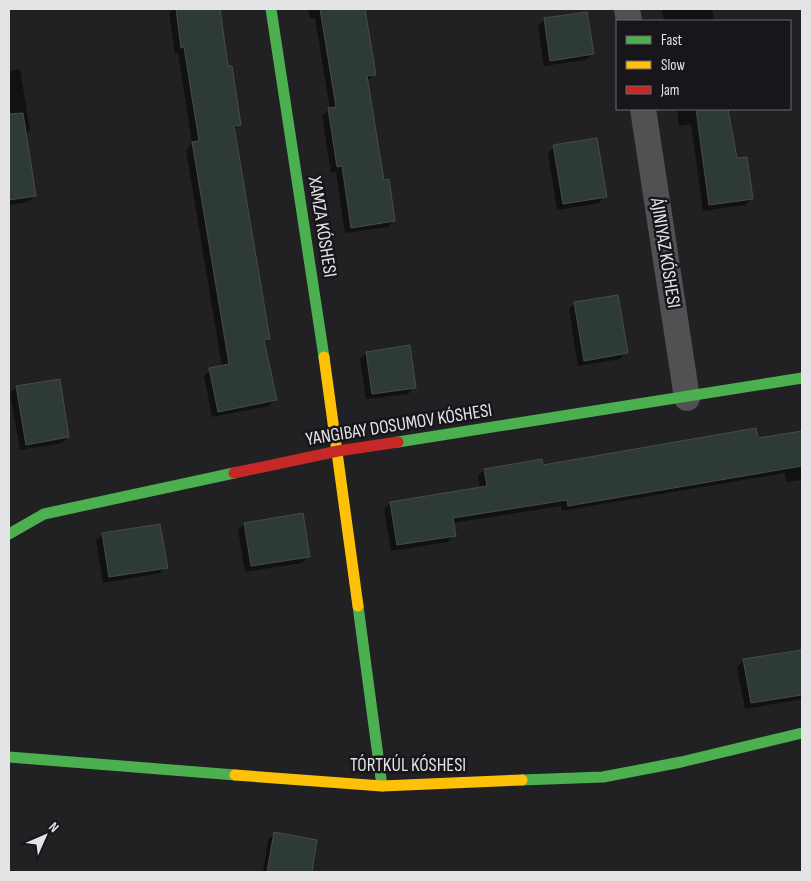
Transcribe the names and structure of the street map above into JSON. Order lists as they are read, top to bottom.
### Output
{
  "streets": {
    "street": [
      "XAMZA KÓSHESI",
      "ÁJINIYAZ KÓSHESI",
      "YANGIBAY DOSUMOV KÓSHESI",
      "TÓRTKÚL KÓSHESI"
    ]
  },
  "crossings": [
    ["XAMZA KÓSHESI", "YANGIBAY DOSUMOV KÓSHESI"],
    ["XAMZA KÓSHESI", "TÓRTKÚL KÓSHESI"],
    ["ÁJINIYAZ KÓSHESI", "YANGIBAY DOSUMOV KÓSHESI"]
  ],
  "legend": ["Fast", "Slow", "Jam"],
  "north": "top right"
}
